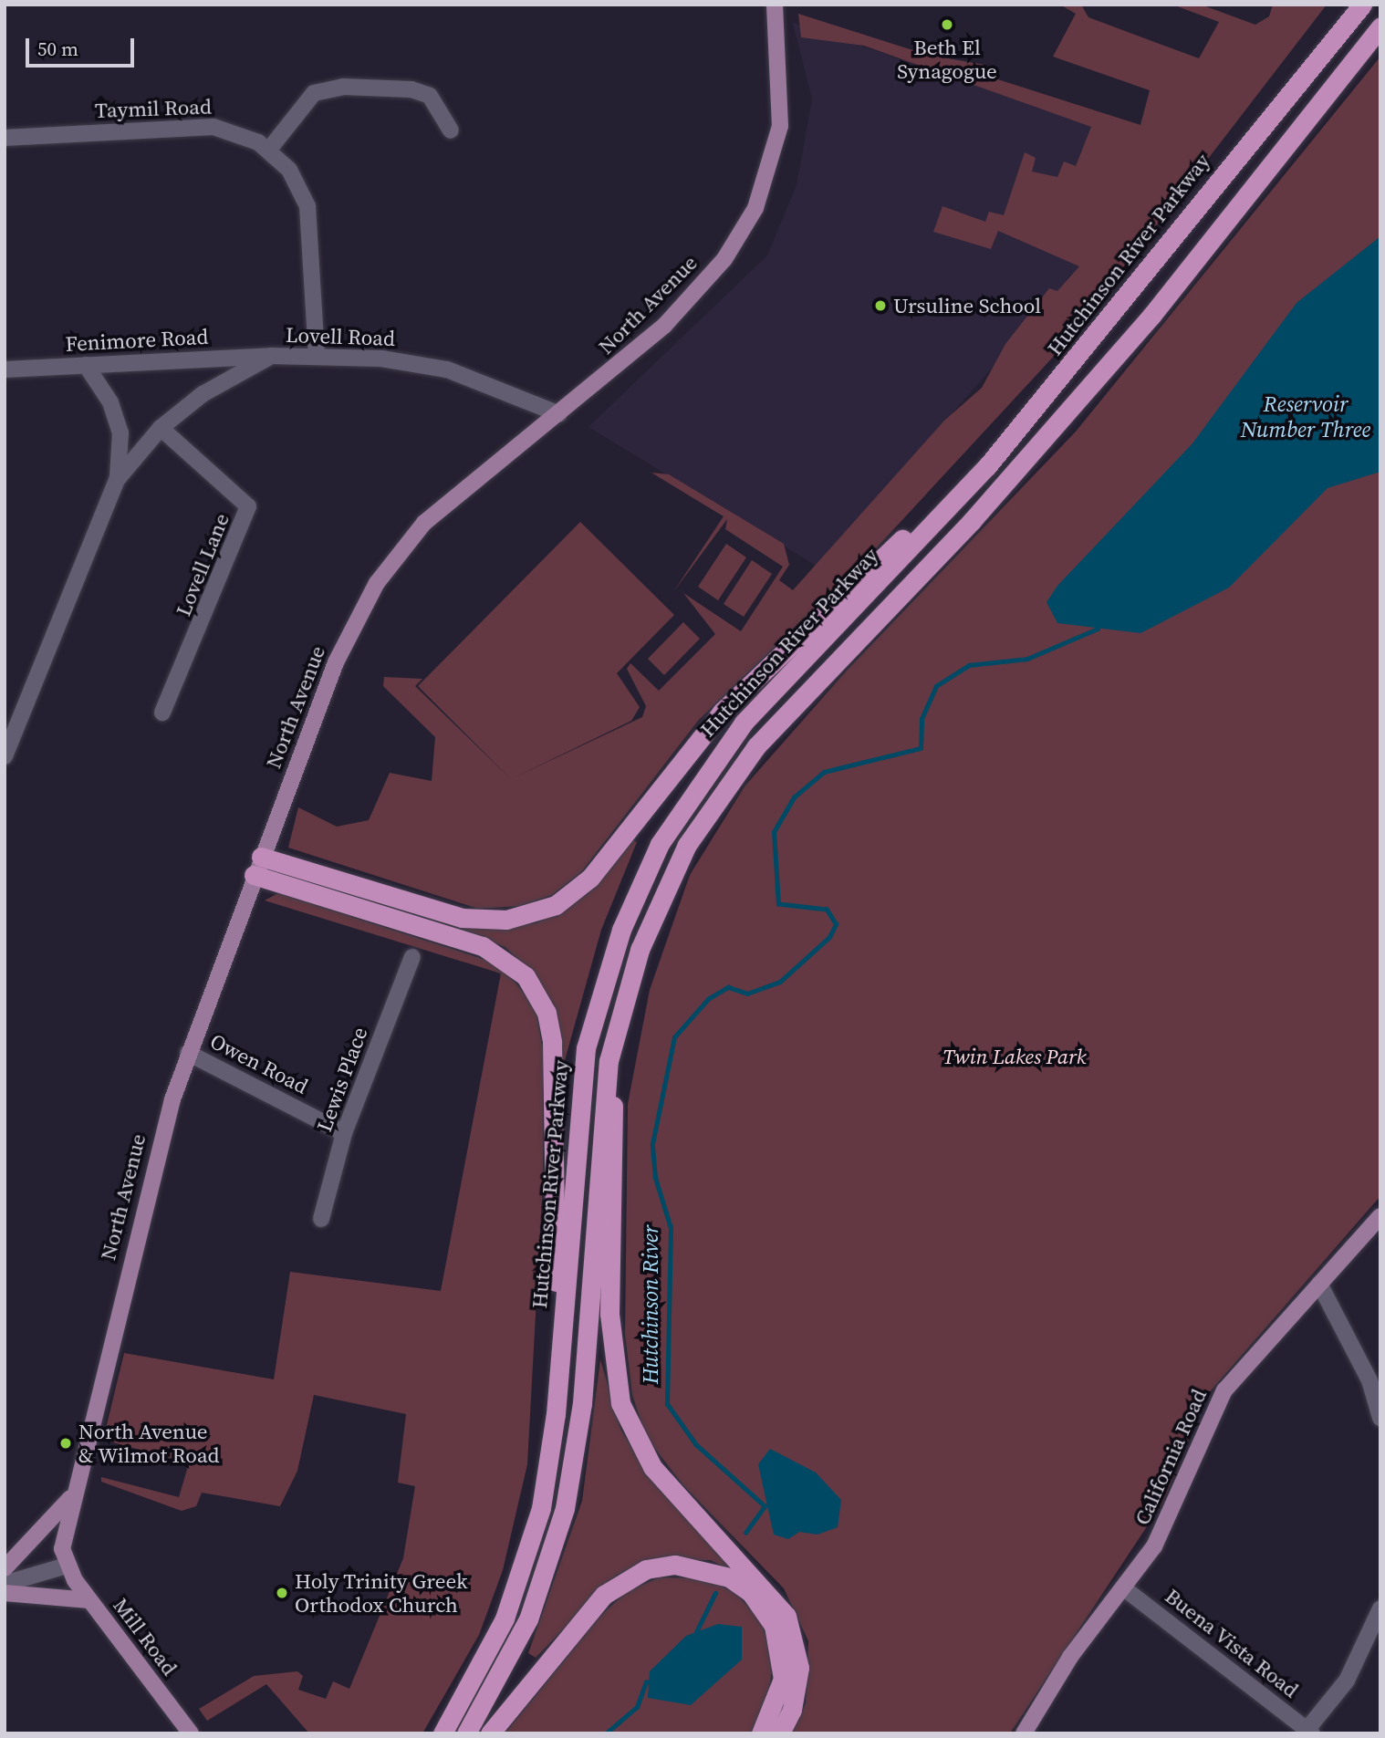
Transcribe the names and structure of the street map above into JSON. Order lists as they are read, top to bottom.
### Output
{
  "streets": {
    "highway": ["Hutchinson River Parkway"],
    "main road": ["North Avenue", "California Road", "Mill Road"],
    "street": [
      "Taymil Road",
      "Lovell Road",
      "Fenimore Road",
      "Lovell Lane",
      "Owen Road",
      "Lewis Place",
      "Buena Vista Road"
    ]
  },
  "crossings": [
    ["Taymil Road", "Lovell Road"],
    ["North Avenue", "Lovell Road"],
    ["North Avenue", "Owen Road"],
    ["North Avenue", "Mill Road"],
    ["Lovell Road", "Fenimore Road"],
    ["Lovell Road", "Lovell Lane"],
    ["Owen Road", "Lewis Place"],
    ["California Road", "Buena Vista Road"]
  ],
  "water": ["Reservoir Number Three", "Hutchinson River"],
  "parks": ["Twin Lakes Park"],
  "places": [
    "Beth El Synagogue",
    "Ursuline School",
    "North Avenue & Wilmot Road",
    "Holy Trinity Greek Orthodox Church"
  ],
  "scale_bar": "50 m"
}
